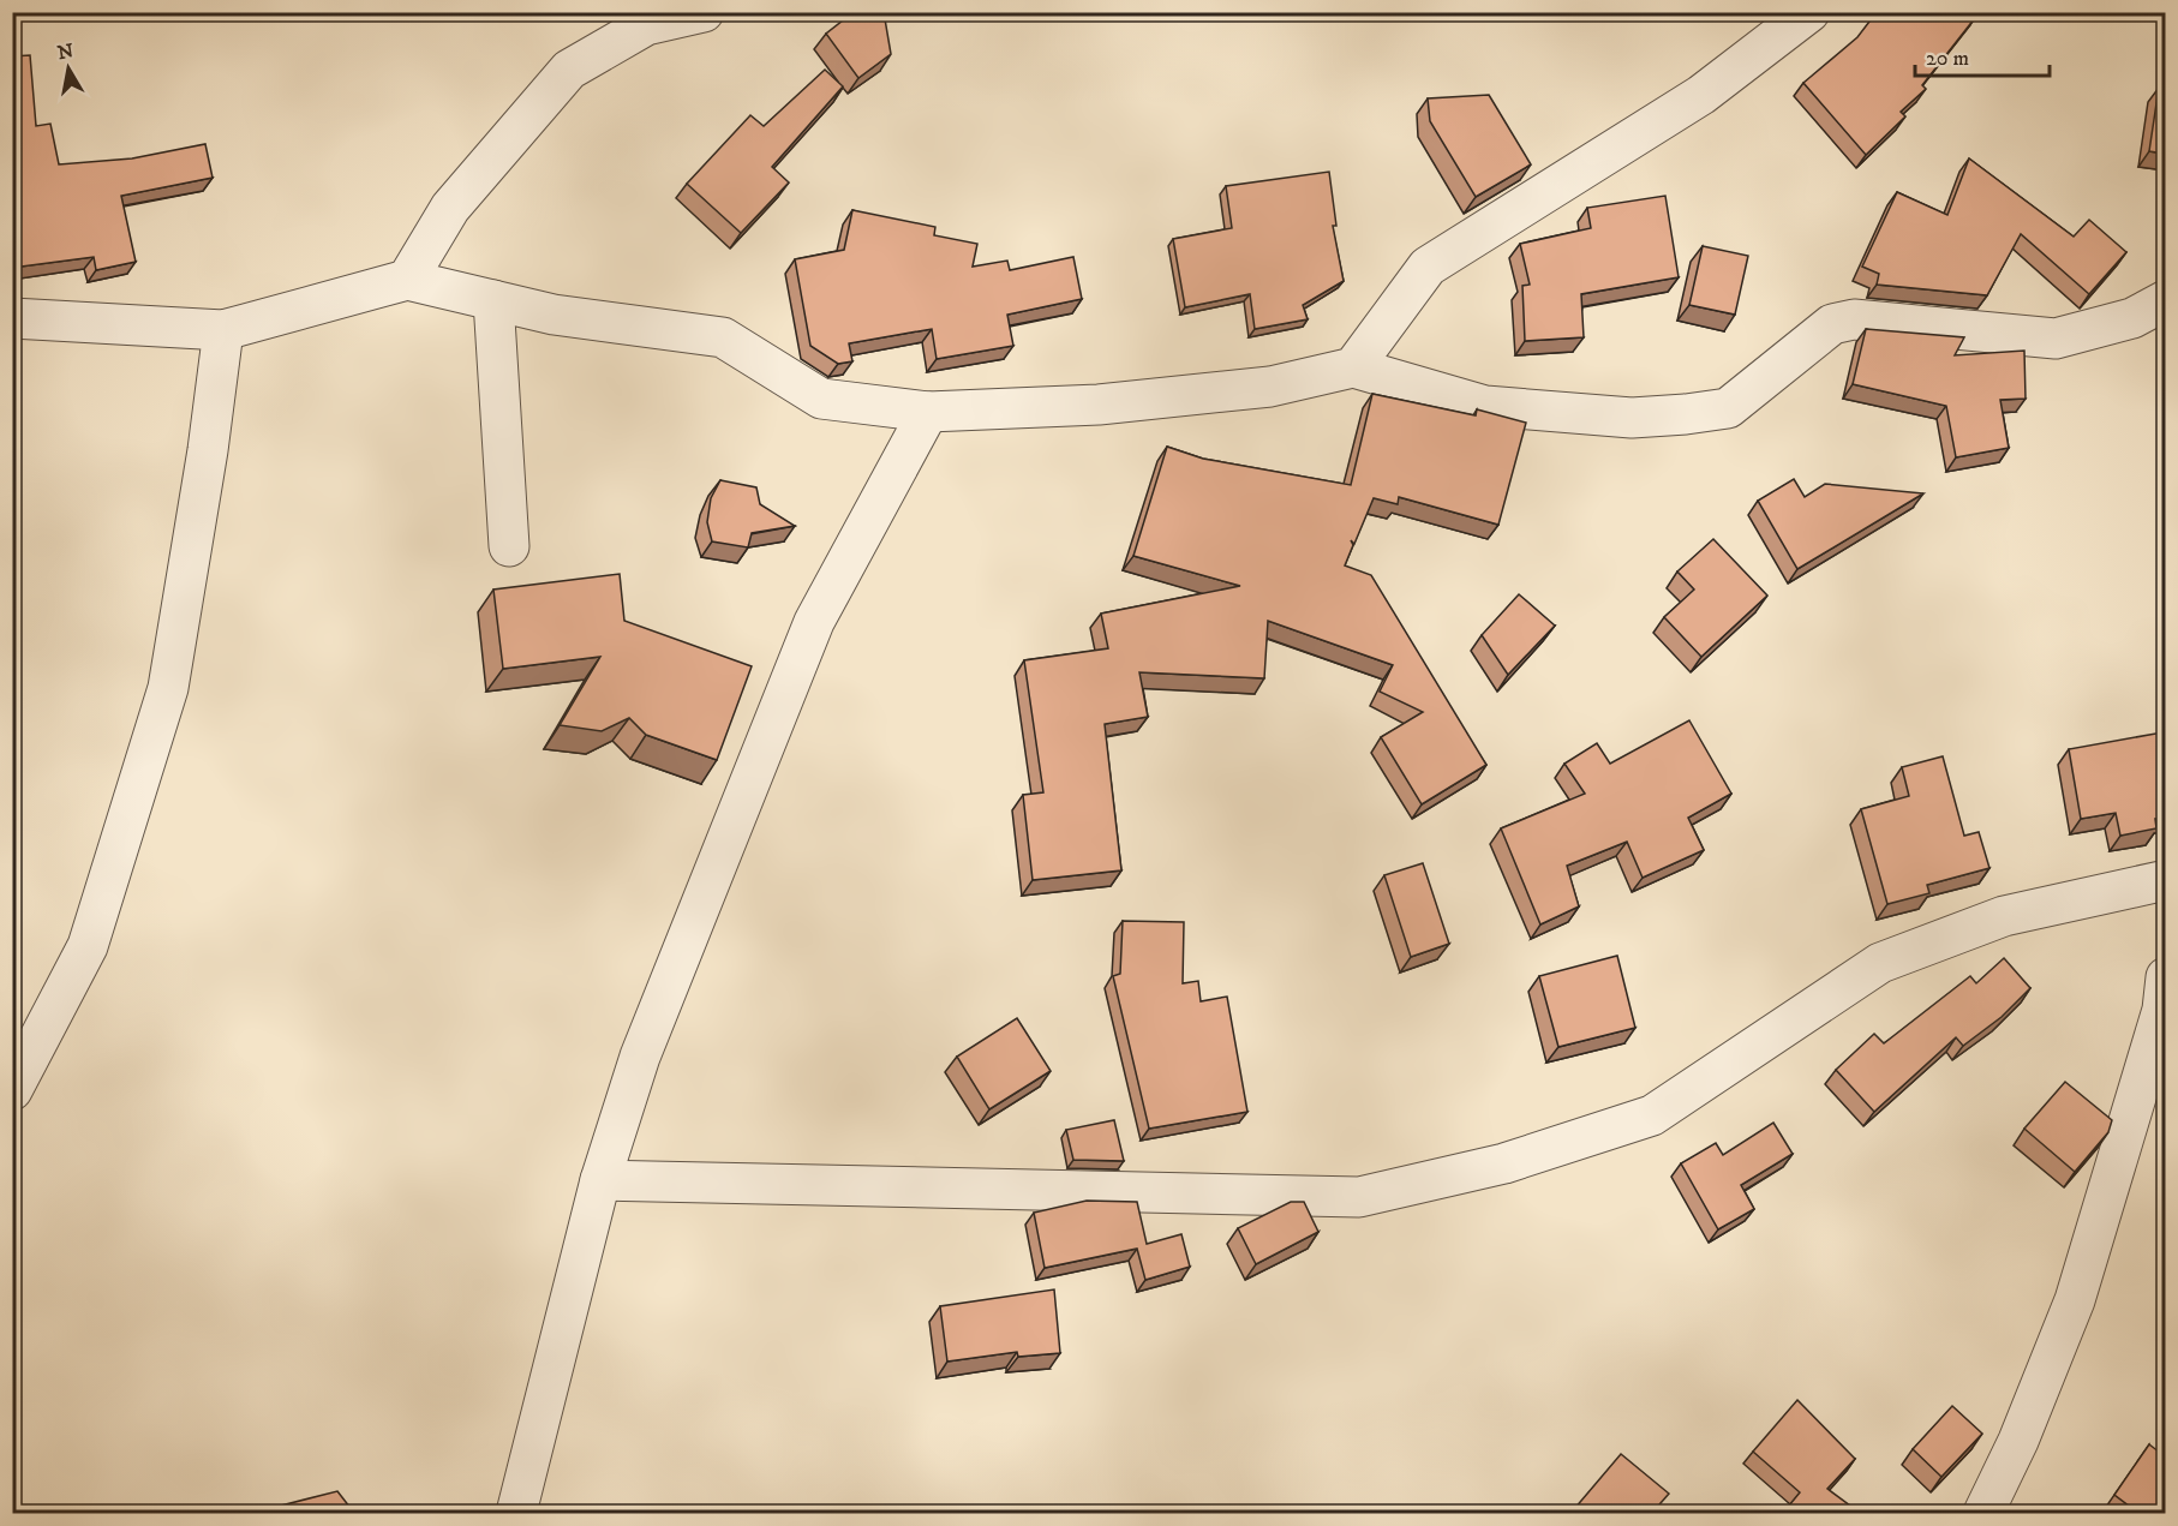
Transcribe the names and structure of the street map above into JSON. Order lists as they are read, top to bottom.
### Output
{
  "scale_bar": "20 m",
  "north": "top"
}
